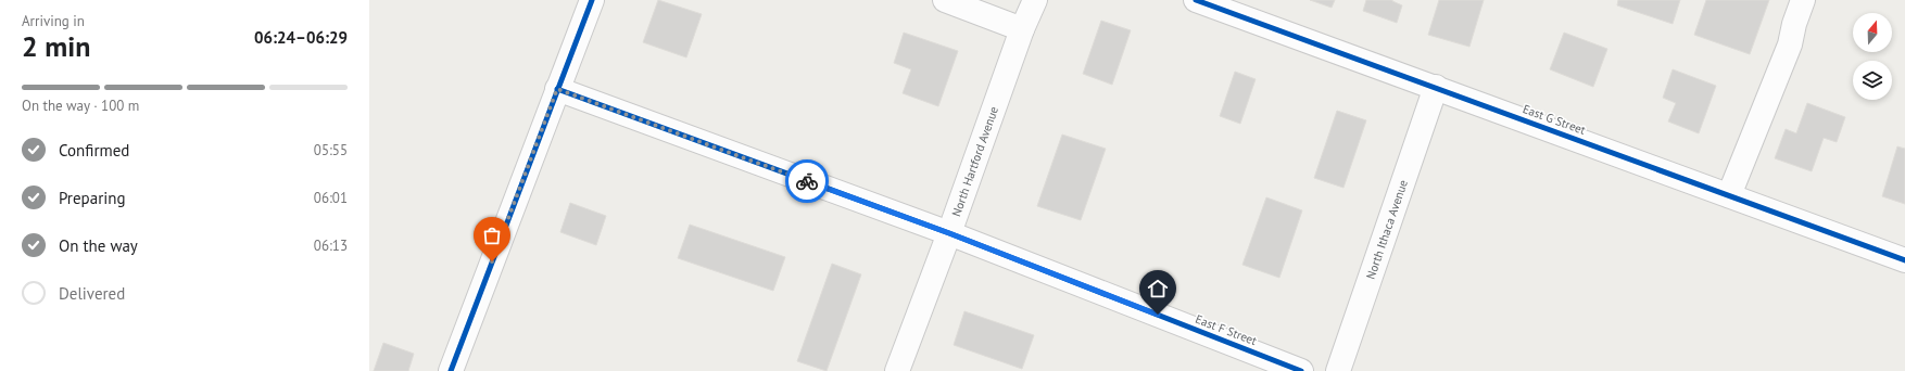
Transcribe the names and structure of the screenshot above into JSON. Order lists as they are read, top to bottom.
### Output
{
  "streets": {
    "street": [
      "East G Street",
      "North Hartford Avenue",
      "North Ithaca Avenue",
      "East F Street"
    ]
  },
  "crossings": [
    ["East G Street", "North Ithaca Avenue"],
    ["North Hartford Avenue", "East F Street"]
  ],
  "north": "top",
  "page": {
    "heading": ["2 min", "Arriving in", "06:24–06:29"],
    "bar": "On the way · 100 m",
    "list": [
      ["Confirmed", "05:55"],
      ["Preparing", "06:01"],
      ["On the way", "06:13"],
      "Delivered"
    ]
  }
}
